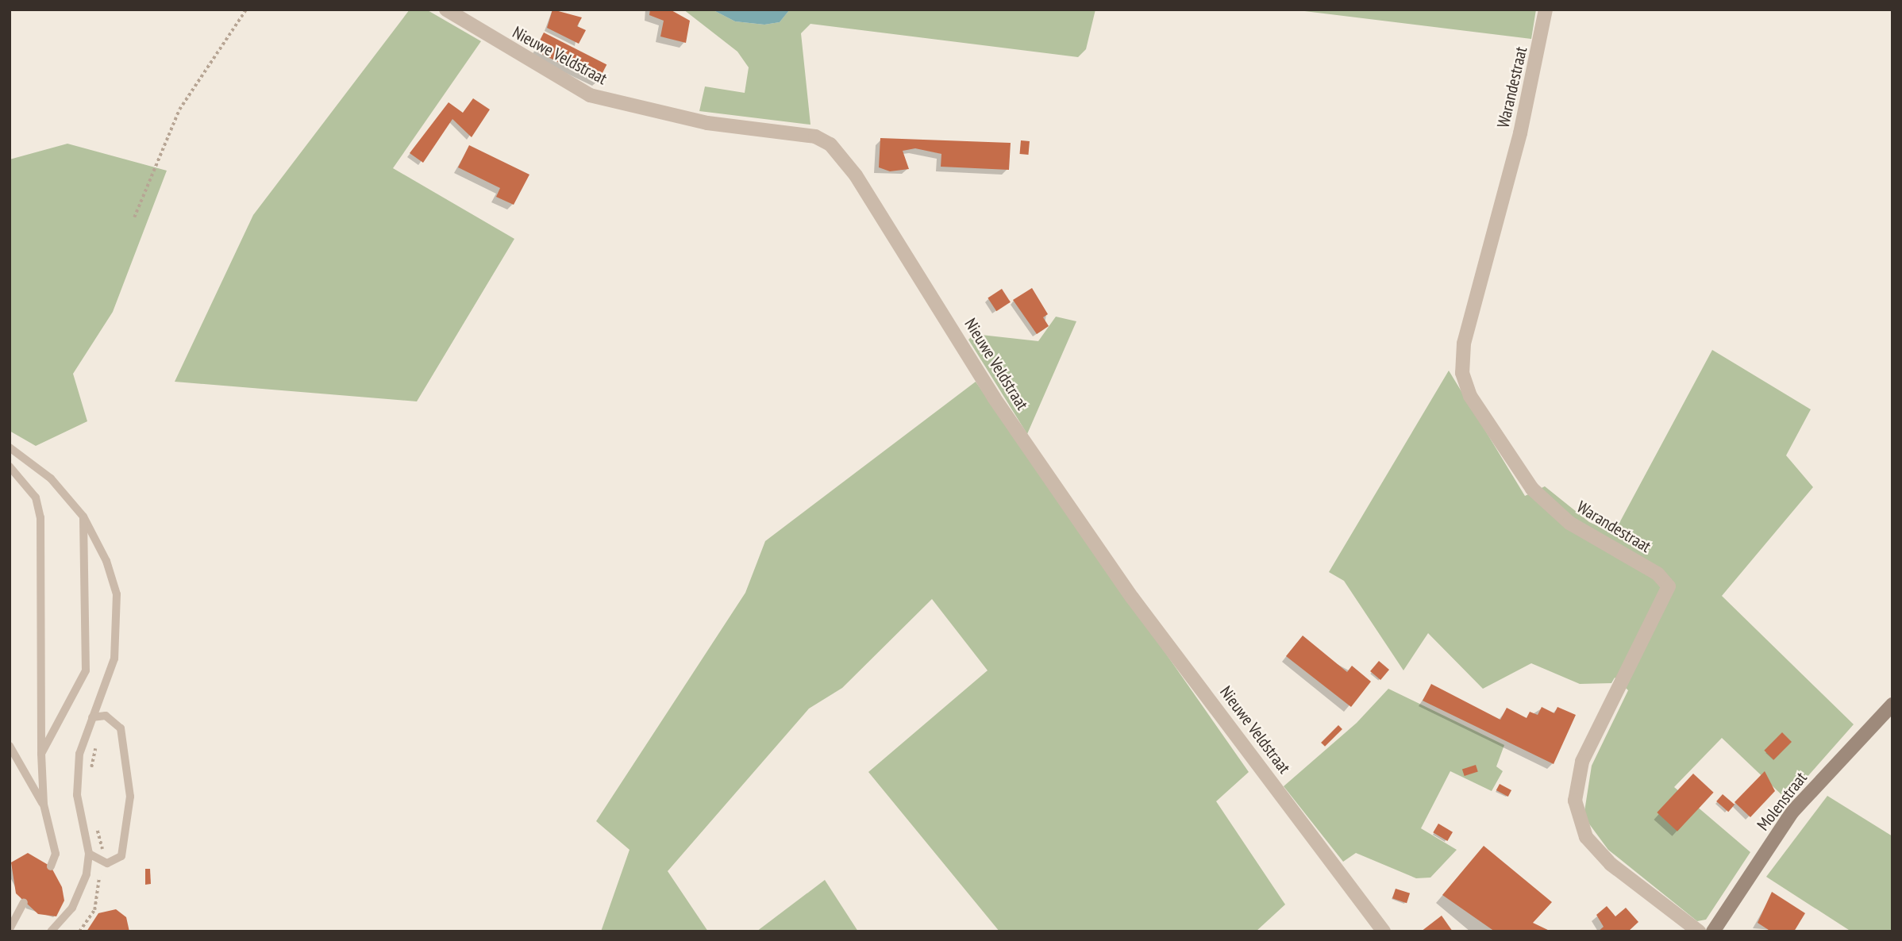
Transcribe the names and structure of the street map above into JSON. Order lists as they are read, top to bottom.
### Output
{
  "streets": {
    "street": ["Nieuwe Veldstraat", "Warandestraat", "Molenstraat"]
  }
}
